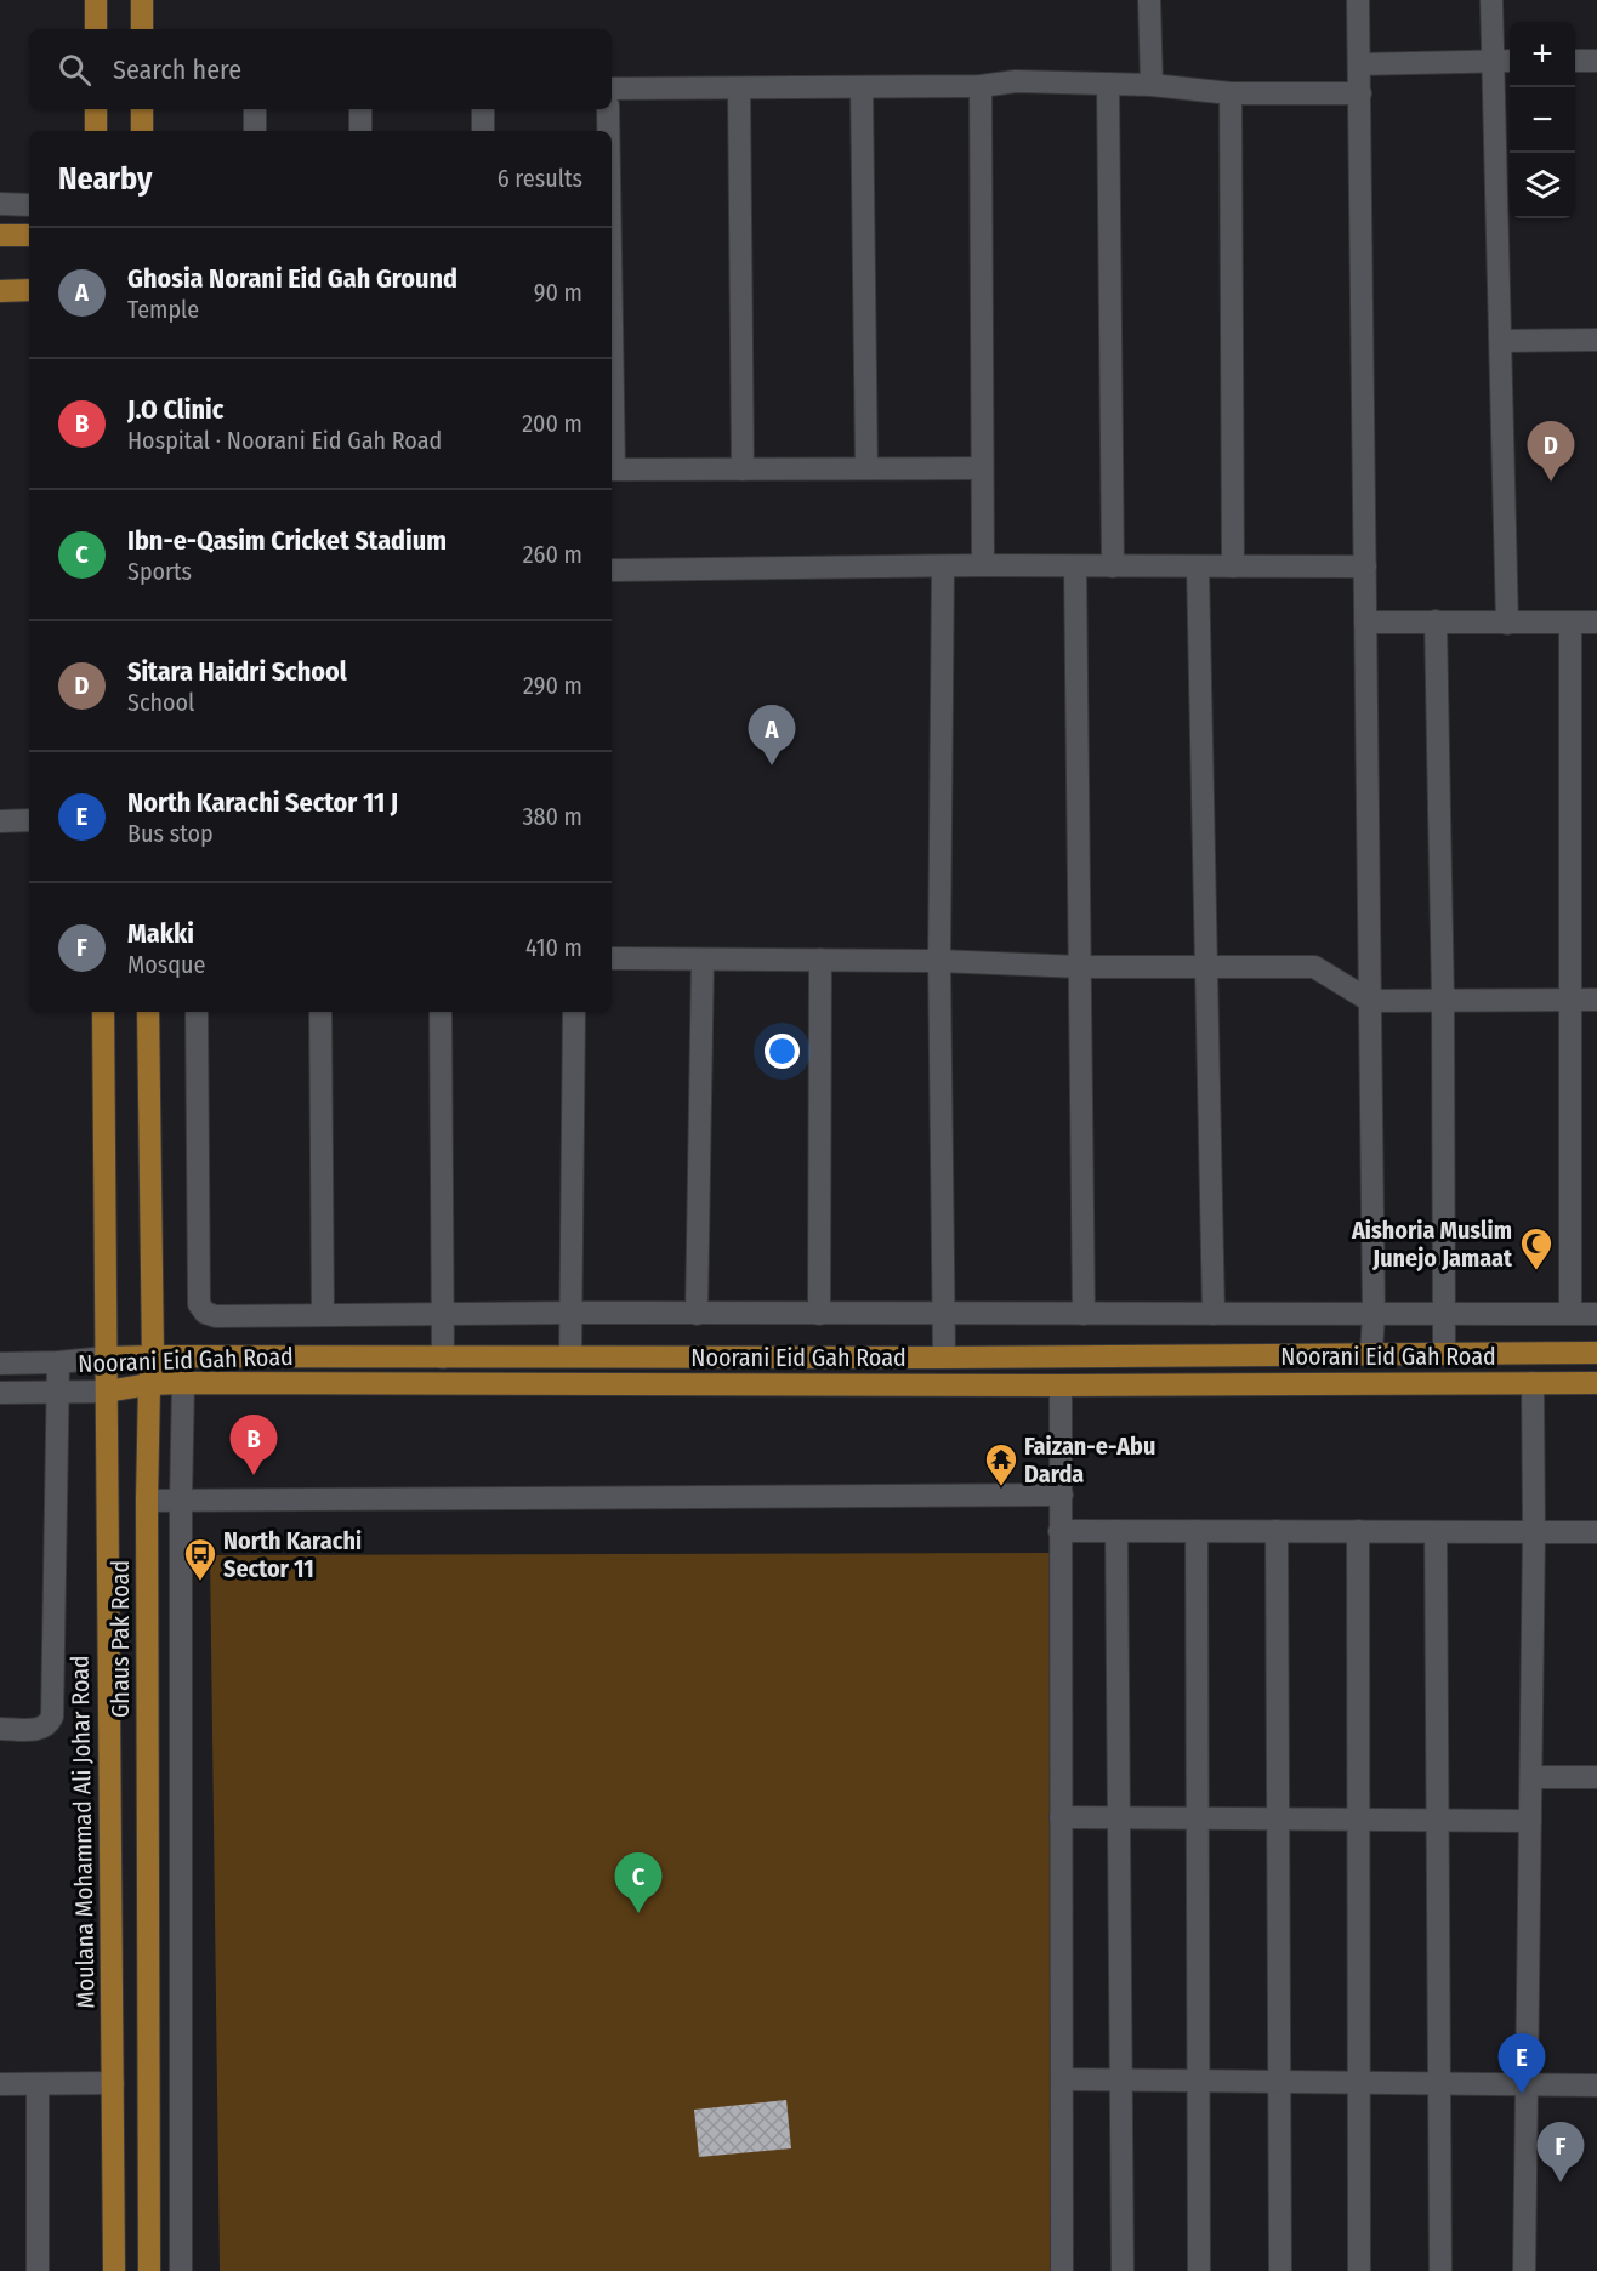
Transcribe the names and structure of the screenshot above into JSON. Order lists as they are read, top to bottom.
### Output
{
  "streets": {
    "main road": ["Noorani Eid Gah Road", "Ghaus Pak Road", "Moulana Mohammad Ali Johar Road"]
  },
  "crossings": [
    ["Noorani Eid Gah Road", "Ghaus Pak Road"],
    ["Noorani Eid Gah Road", "Moulana Mohammad Ali Johar Road"]
  ],
  "places": {
    "mosque": ["Aishoria Muslim Junejo Jamaat"],
    "temple": ["Faizan-e-Abu Darda"],
    "bus stop": ["North Karachi Sector 11"]
  },
  "page": {
    "map_buttons": ["+", "−"],
    "search": "Search here",
    "heading": ["Nearby", "6 results"],
    "list": [
      {
        "mark": "A",
        "name": "Ghosia Norani Eid Gah Ground",
        "note": "Temple",
        "value": "90 m"
      },
      {
        "mark": "B",
        "name": "J.O Clinic",
        "note": "Hospital · Noorani Eid Gah Road",
        "value": "200 m"
      },
      {
        "mark": "C",
        "name": "Ibn-e-Qasim Cricket Stadium",
        "note": "Sports",
        "value": "260 m"
      },
      {
        "mark": "D",
        "name": "Sitara Haidri School",
        "note": "School",
        "value": "290 m"
      },
      {
        "mark": "E",
        "name": "North Karachi Sector 11 J",
        "note": "Bus stop",
        "value": "380 m"
      },
      {
        "mark": "F",
        "name": "Makki",
        "note": "Mosque",
        "value": "410 m"
      }
    ],
    "pins": [
      "D",
      "A",
      "B",
      "C",
      "E",
      "F"
    ]
  }
}
